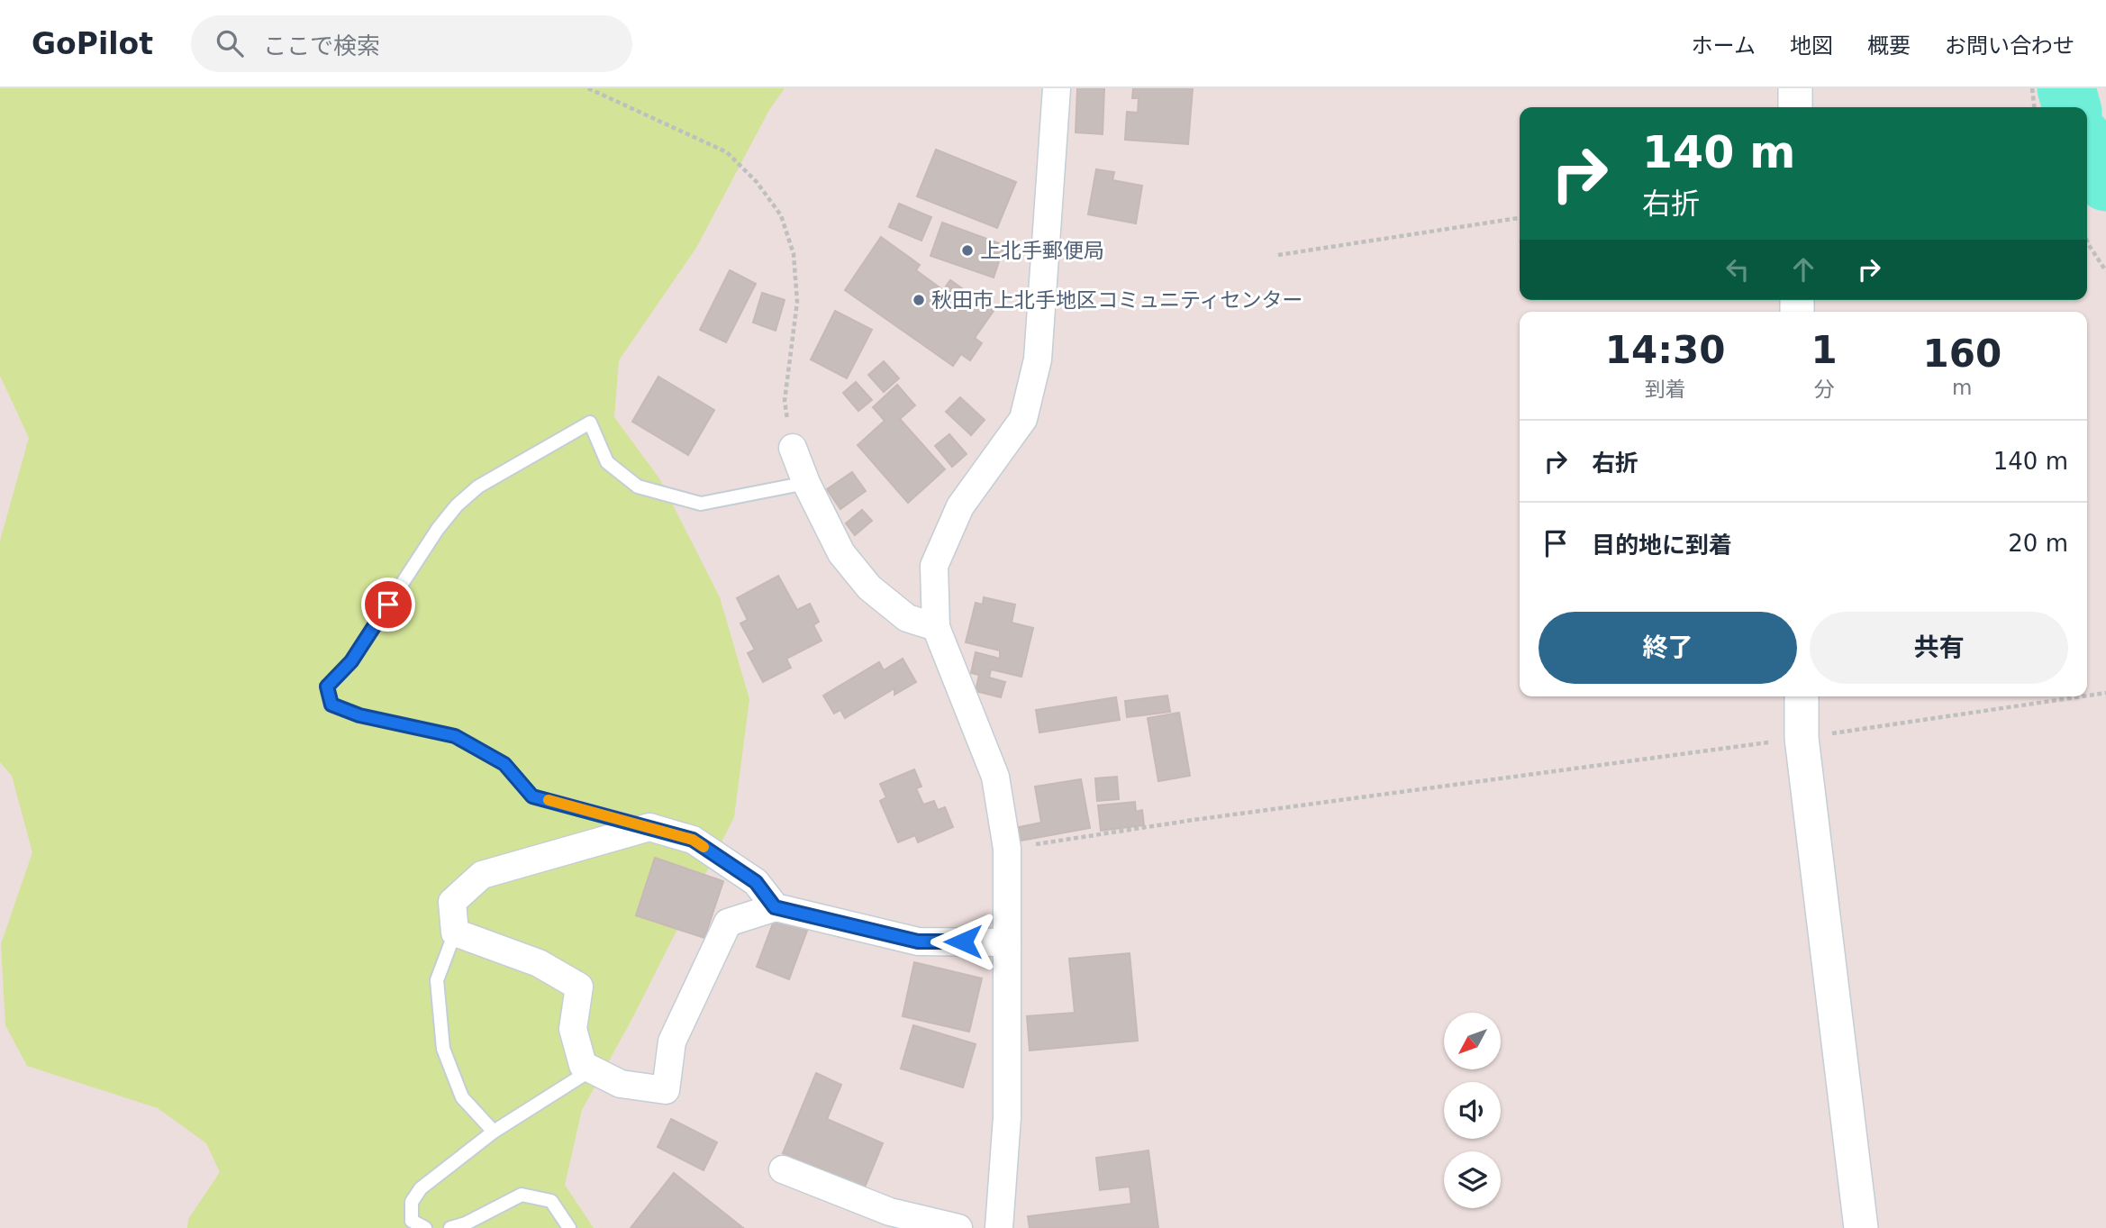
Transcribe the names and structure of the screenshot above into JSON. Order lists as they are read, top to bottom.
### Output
{
  "places": ["上北手郵便局", "秋田市上北手地区コミュニティセンター"],
  "north": "bottom left",
  "page": {
    "header": "GoPilot",
    "search": "ここで検索",
    "nav": [
      "ホーム",
      "地図",
      "概要",
      "お問い合わせ"
    ],
    "turn": ["140 m", "右折"],
    "eta": [
      "14:30",
      "到着",
      "1",
      "分",
      "160",
      "m"
    ],
    "list": [
      {
        "name": "右折",
        "value": "140 m"
      },
      {
        "name": "目的地に到着",
        "value": "20 m"
      }
    ],
    "buttons": ["終了", "共有"]
  }
}
